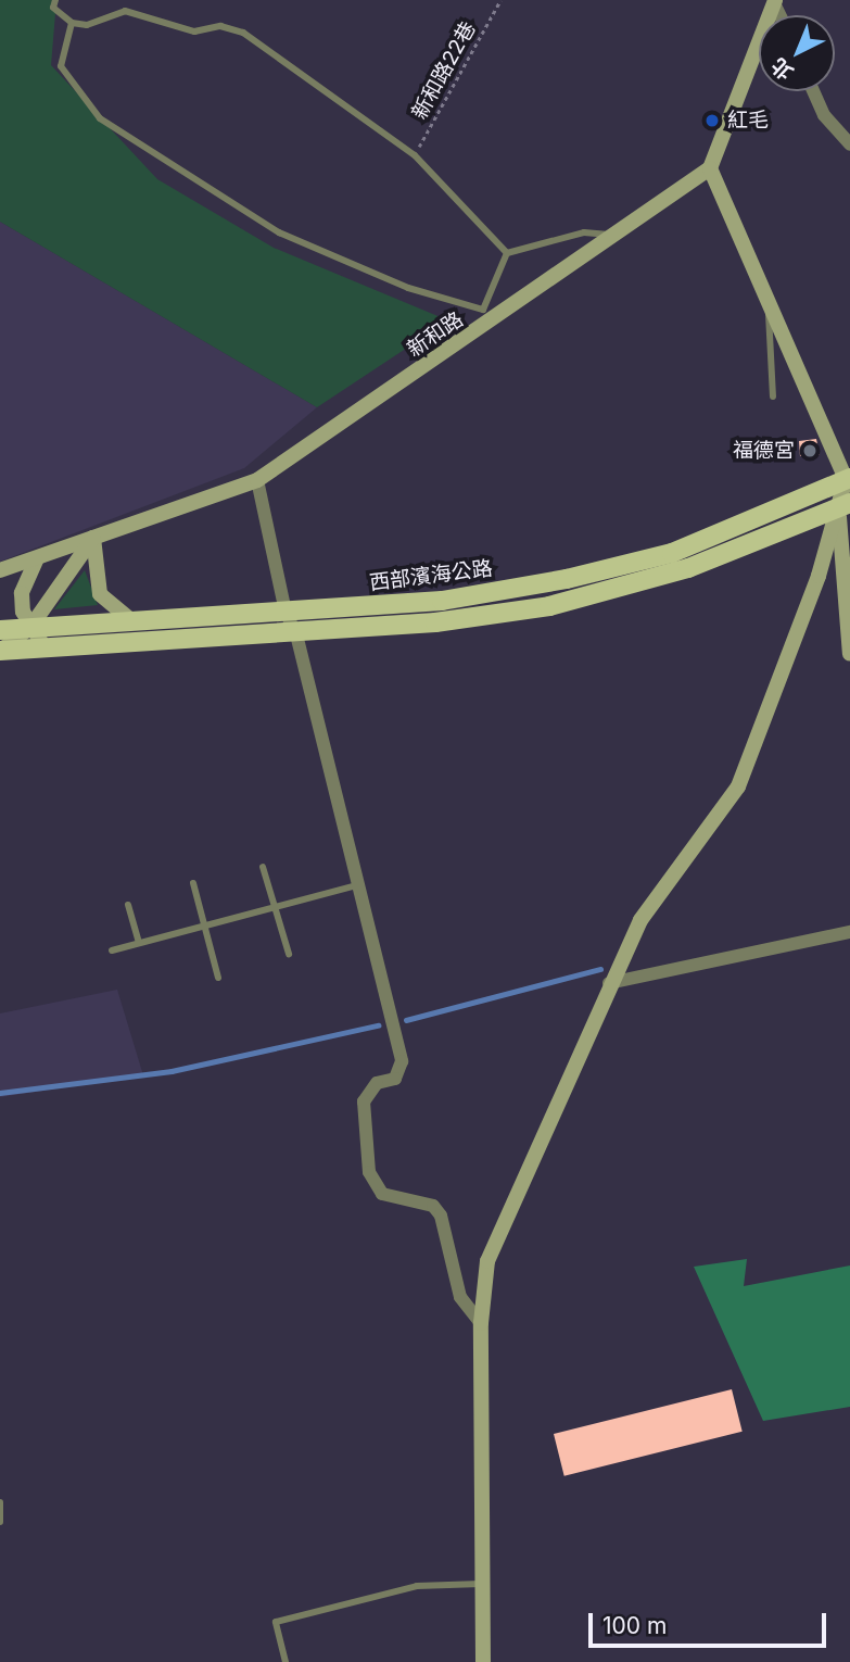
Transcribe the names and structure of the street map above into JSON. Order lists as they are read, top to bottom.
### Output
{
  "streets": {
    "main road": ["西部濱海公路"],
    "street": ["新和路"],
    "path": ["新和路22巷"]
  },
  "places": ["紅毛", "福德宮"],
  "scale_bar": "100 m",
  "north": "bottom left"
}
